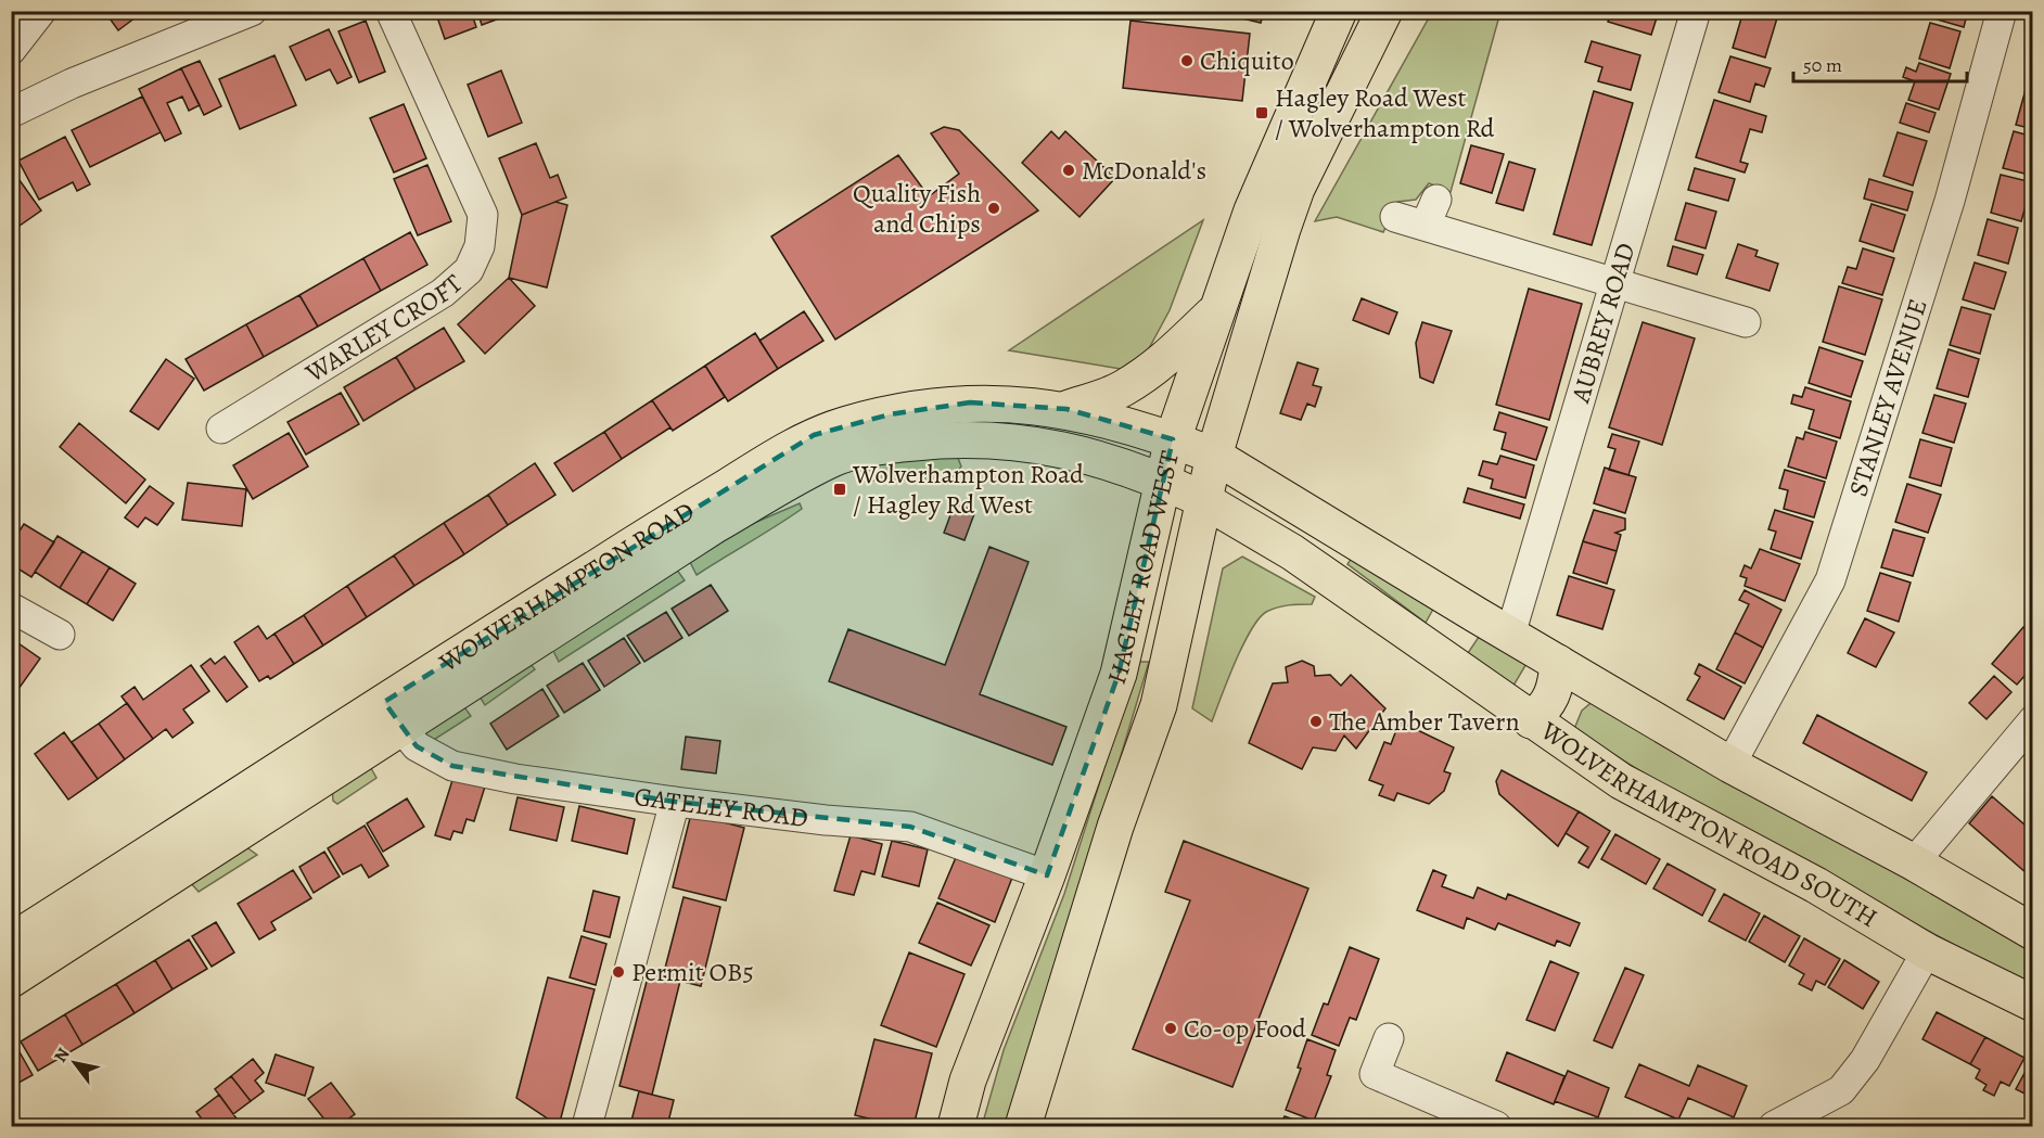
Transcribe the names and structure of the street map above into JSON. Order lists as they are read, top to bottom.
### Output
{
  "streets": {
    "main road": ["HAGLEY ROAD WEST", "WOLVERHAMPTON ROAD", "WOLVERHAMPTON ROAD SOUTH"],
    "street": [
      "AUBREY ROAD",
      "WARLEY CROFT",
      "STANLEY AVENUE",
      "GATELEY ROAD"
    ]
  },
  "crossings": [
    ["HAGLEY ROAD WEST", "WOLVERHAMPTON ROAD"],
    ["HAGLEY ROAD WEST", "GATELEY ROAD"],
    ["HAGLEY ROAD WEST", "WOLVERHAMPTON ROAD SOUTH"],
    ["WOLVERHAMPTON ROAD", "GATELEY ROAD"],
    ["WOLVERHAMPTON ROAD", "WOLVERHAMPTON ROAD SOUTH"]
  ],
  "places": {
    "other": [
      "Chiquito",
      "McDonald's",
      "Quality Fish and Chips",
      "The Amber Tavern",
      "Permit OB5",
      "Co-op Food"
    ],
    "transit": ["Hagley Road West / Wolverhampton Rd", "Wolverhampton Road / Hagley Rd West"]
  },
  "scale_bar": "50 m",
  "north": "top left"
}
